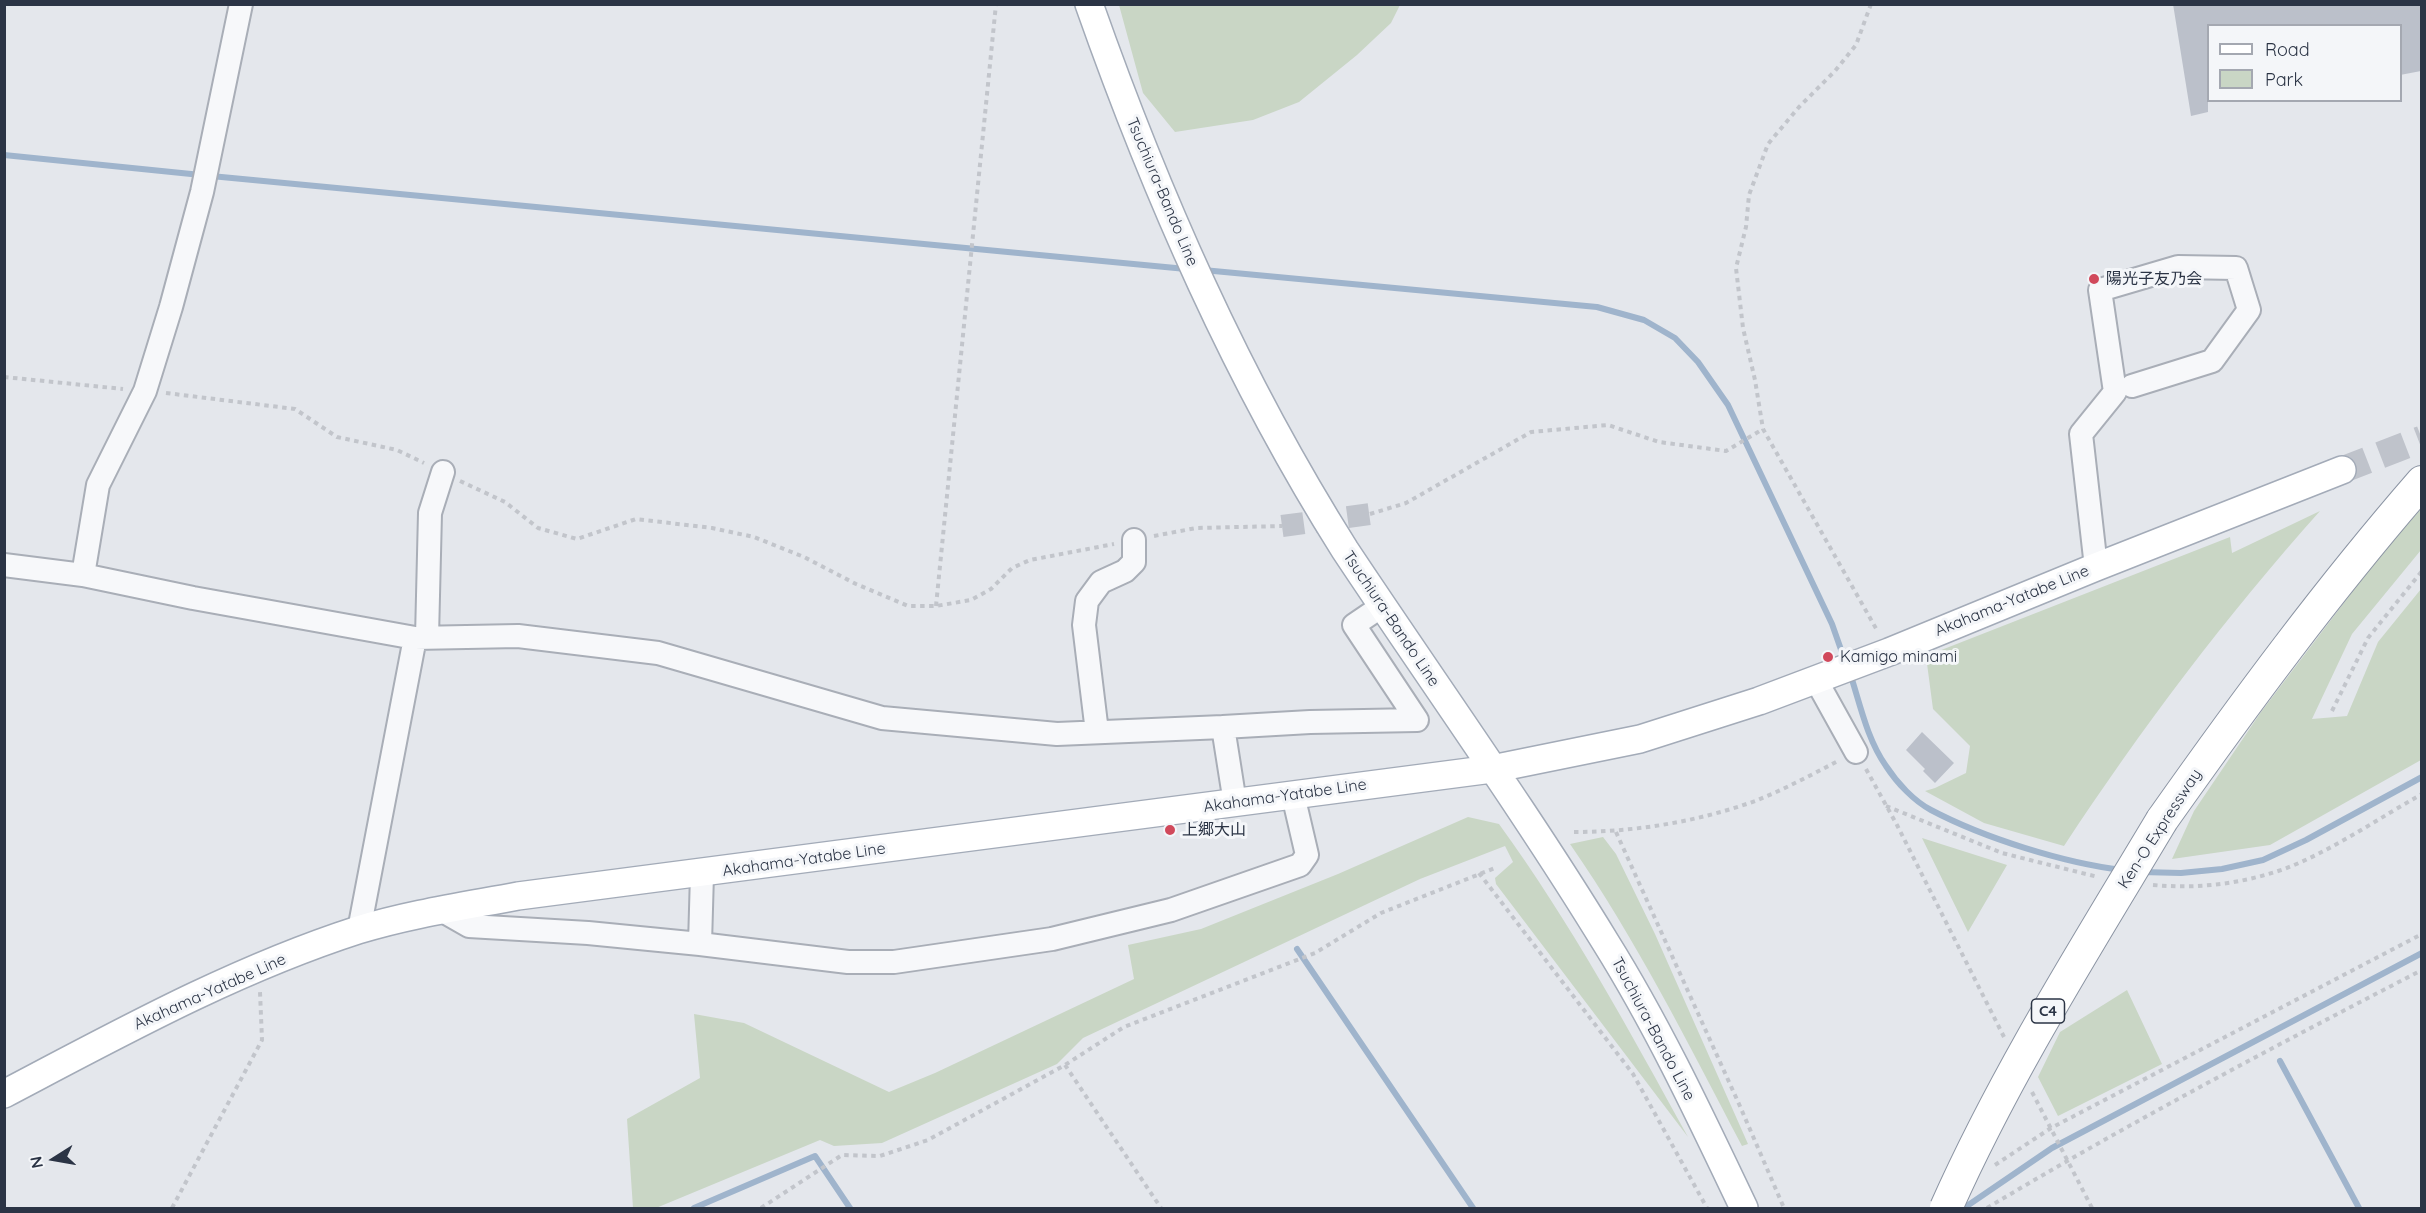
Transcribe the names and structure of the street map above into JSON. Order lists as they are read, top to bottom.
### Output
{
  "streets": {
    "highway": ["Ken-O Expressway", "C4"],
    "main road": ["Tsuchiura-Bando Line", "Akahama-Yatabe Line"]
  },
  "crossings": [
    ["Tsuchiura-Bando Line", "Akahama-Yatabe Line"]
  ],
  "places": ["陽光子友乃会", "Kamigo minami", "上郷大山"],
  "legend": ["Road", "Park"],
  "north": "left"
}
